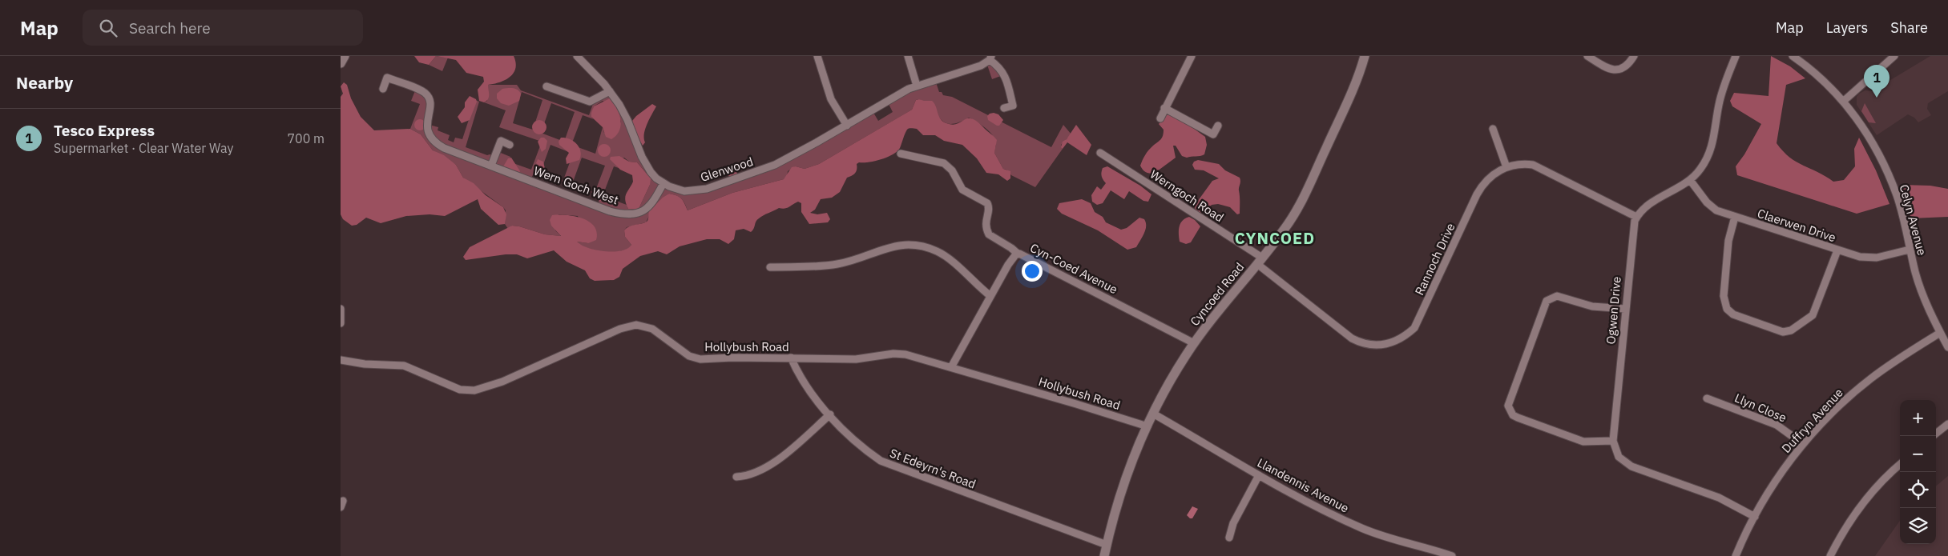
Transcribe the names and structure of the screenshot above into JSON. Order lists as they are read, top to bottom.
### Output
{
  "streets": {
    "street": [
      "Glenwood",
      "Wern Goch West",
      "Werngoch Road",
      "Celyn Avenue",
      "Claerwen Drive",
      "Rannoch Drive",
      "Cyn-Coed Avenue",
      "Cyncoed Road",
      "Ogwen Drive",
      "Hollybush Road",
      "Llyn Close",
      "Duffryn Avenue",
      "St Edeyrn's Road",
      "Llandennis Avenue"
    ]
  },
  "crossings": [
    ["Glenwood", "Wern Goch West"],
    ["Werngoch Road", "Rannoch Drive"],
    ["Werngoch Road", "Cyncoed Road"],
    ["Celyn Avenue", "Claerwen Drive"],
    ["Celyn Avenue", "Duffryn Avenue"],
    ["Rannoch Drive", "Cyncoed Road"],
    ["Rannoch Drive", "Ogwen Drive"],
    ["Cyn-Coed Avenue", "Cyncoed Road"],
    ["Cyn-Coed Avenue", "Hollybush Road"],
    ["Cyncoed Road", "Hollybush Road"],
    ["Cyncoed Road", "St Edeyrn's Road"],
    ["Cyncoed Road", "Llandennis Avenue"],
    ["Ogwen Drive", "Duffryn Avenue"],
    ["Hollybush Road", "St Edeyrn's Road"],
    ["Llyn Close", "Duffryn Avenue"]
  ],
  "districts": ["CYNCOED"],
  "page": {
    "header": "Map",
    "search": "Search here",
    "nav": ["Map", "Layers", "Share"],
    "heading": "Nearby",
    "pins": "1",
    "list": [
      {
        "mark": "1",
        "name": "Tesco Express",
        "note": "Supermarket · Clear Water Way",
        "value": "700 m"
      }
    ],
    "map_buttons": ["+", "−"]
  }
}
